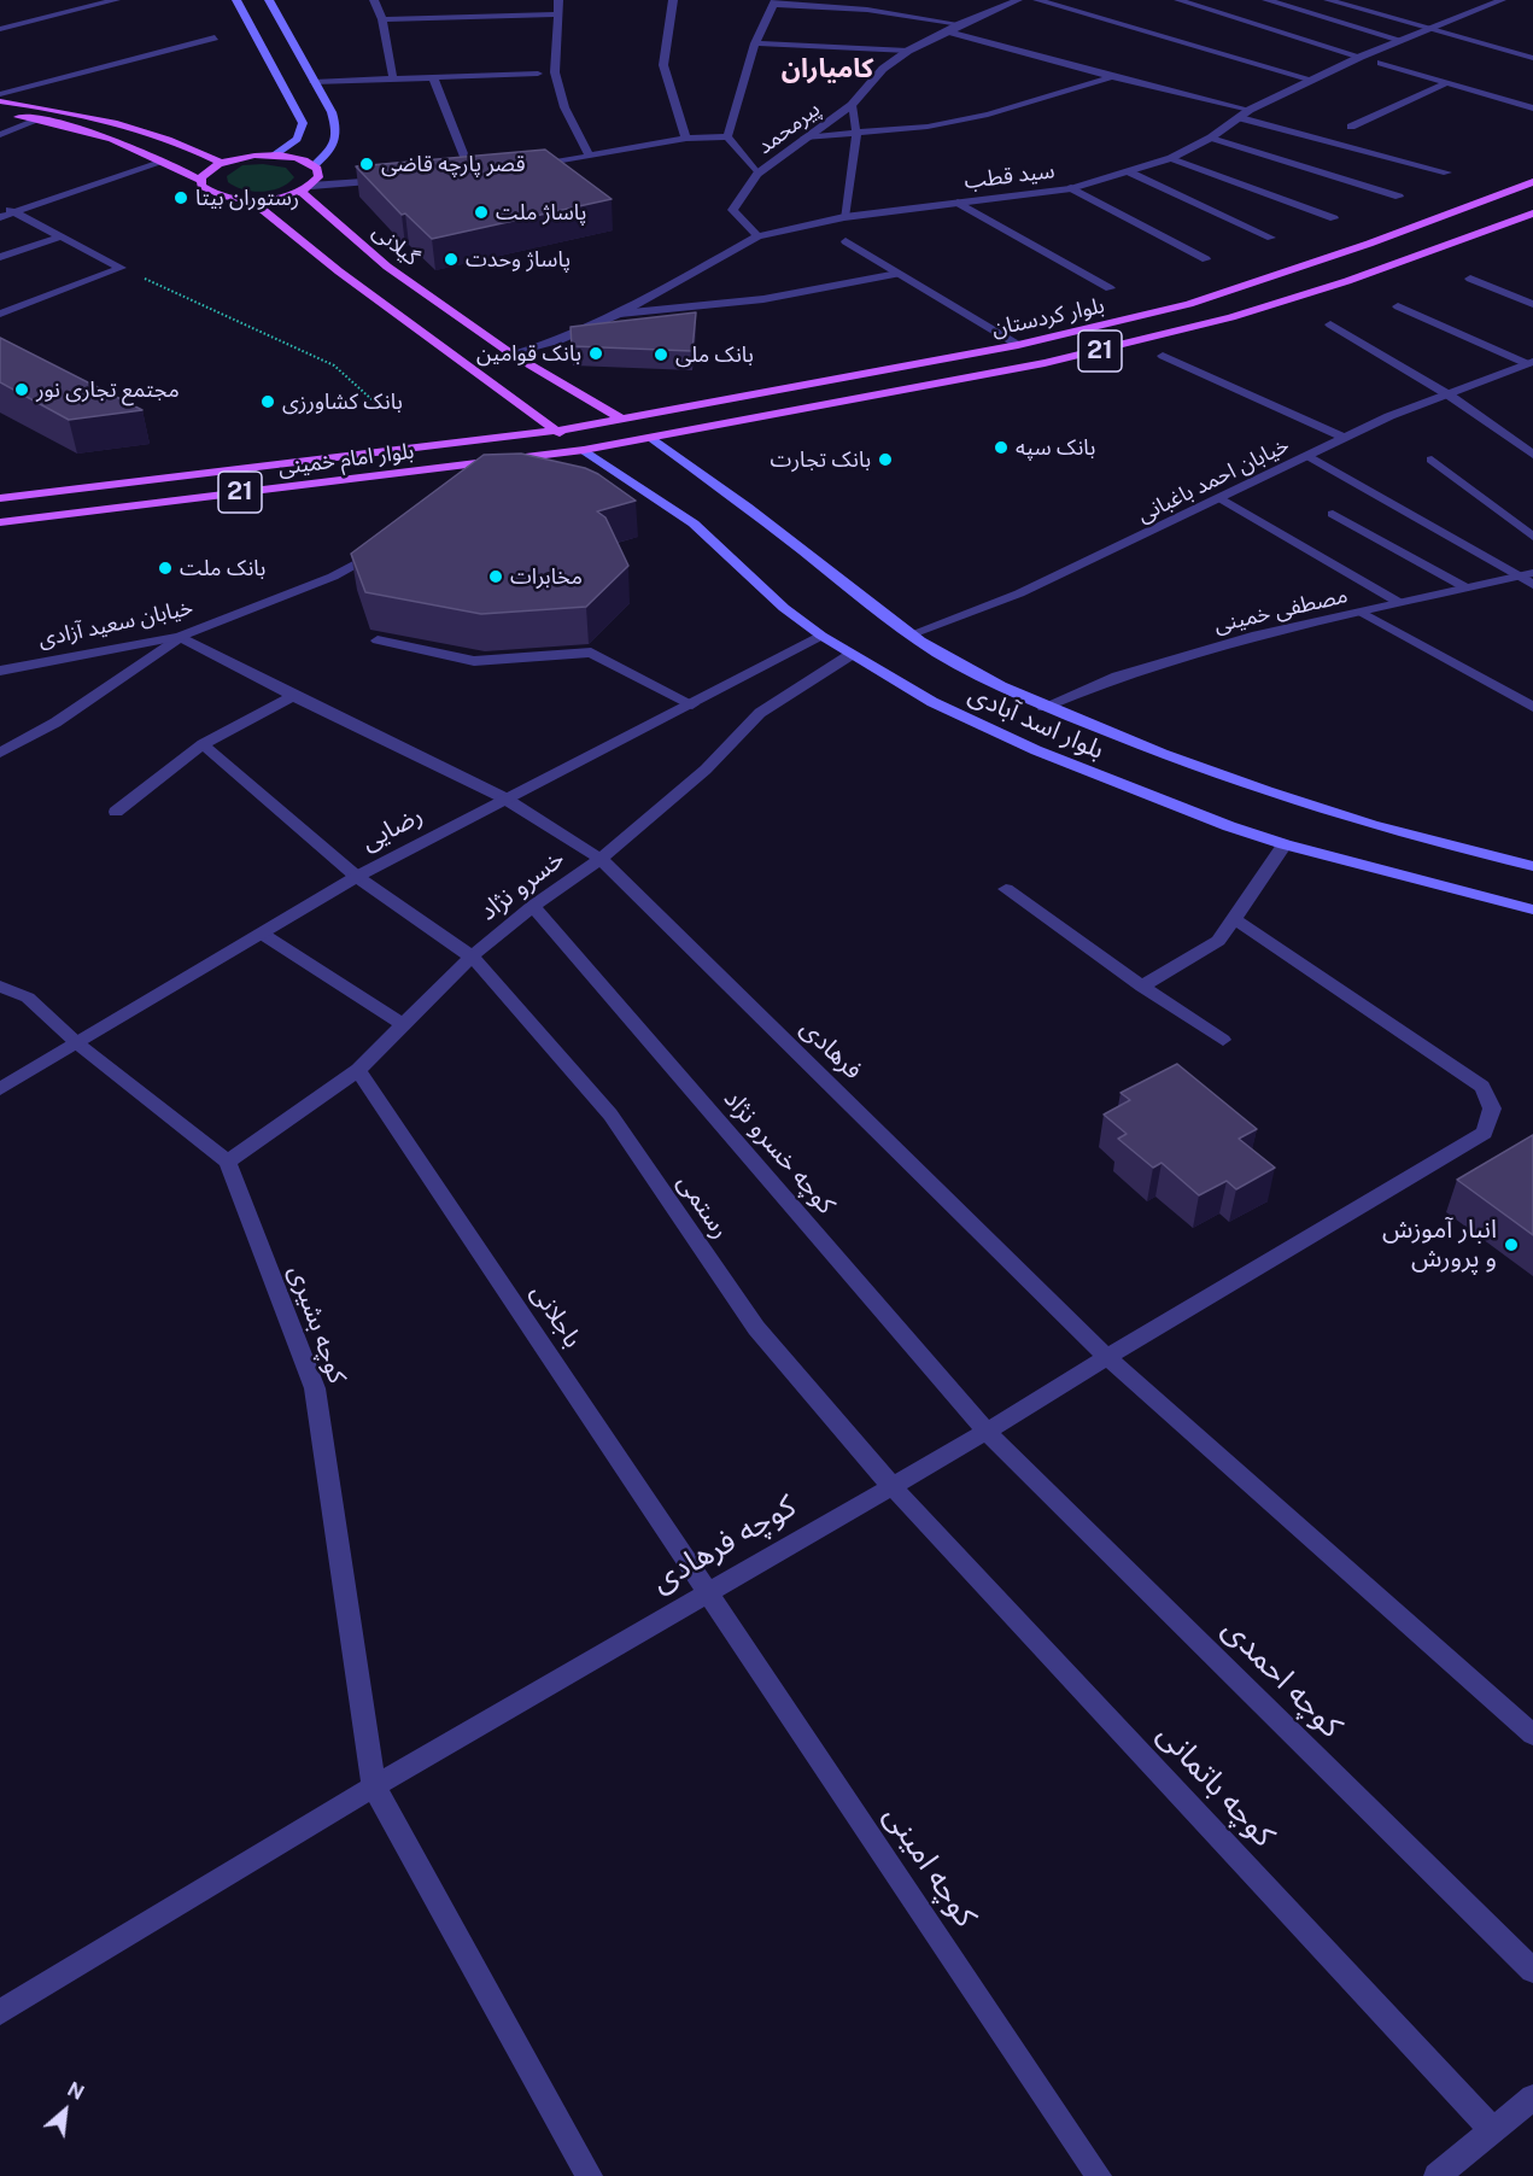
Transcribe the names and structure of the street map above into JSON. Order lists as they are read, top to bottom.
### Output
{
  "streets": {
    "main road": [
      "گیلانی",
      "بلوار کردستان",
      "21",
      "بلوار امام خمینی",
      "بلوار اسد آبادی"
    ],
    "street": [
      "پیرمحمد",
      "سید قطب",
      "خیابان احمد باغبانی",
      "مصطفی خمینی",
      "خیابان سعید آزادی",
      "رضایی",
      "خسرو نژاد",
      "فرهادی",
      "کوچه خسرو نژاد",
      "رستمی",
      "باجلانی",
      "کوچه بشیری",
      "کوچه فرهادی",
      "کوچه احمدی",
      "کوچه باتمانی",
      "کوچه امینی"
    ]
  },
  "crossings": [
    ["پیرمحمد", "سید قطب"],
    ["سید قطب", "گیلانی"],
    ["گیلانی", "بلوار کردستان"],
    ["گیلانی", "بلوار امام خمینی"],
    ["گیلانی", "بلوار اسد آبادی"],
    ["بلوار کردستان", "بلوار امام خمینی"],
    ["بلوار کردستان", "بلوار اسد آبادی"],
    ["بلوار امام خمینی", "بلوار اسد آبادی"],
    ["خیابان احمد باغبانی", "بلوار اسد آبادی"],
    ["مصطفی خمینی", "بلوار اسد آبادی"],
    ["خیابان سعید آزادی", "فرهادی"],
    ["بلوار اسد آبادی", "رضایی"],
    ["بلوار اسد آبادی", "خسرو نژاد"],
    ["رضایی", "فرهادی"],
    ["رضایی", "رستمی"],
    ["خسرو نژاد", "فرهادی"],
    ["خسرو نژاد", "کوچه خسرو نژاد"],
    ["خسرو نژاد", "رستمی"],
    ["خسرو نژاد", "باجلانی"],
    ["خسرو نژاد", "کوچه بشیری"],
    ["فرهادی", "کوچه فرهادی"],
    ["کوچه خسرو نژاد", "کوچه فرهادی"],
    ["کوچه خسرو نژاد", "کوچه احمدی"],
    ["رستمی", "کوچه فرهادی"],
    ["رستمی", "کوچه باتمانی"],
    ["باجلانی", "کوچه فرهادی"],
    ["باجلانی", "کوچه امینی"],
    ["کوچه بشیری", "کوچه فرهادی"],
    ["کوچه فرهادی", "کوچه احمدی"],
    ["کوچه فرهادی", "کوچه باتمانی"],
    ["کوچه فرهادی", "کوچه امینی"]
  ],
  "districts": ["کامیاران"],
  "places": [
    "قصر پارچه قاضی",
    "رستوران بیتا",
    "پاساژ ملت",
    "پاساژ وحدت",
    "بانک قوامین",
    "بانک ملی",
    "مجتمع تجاری نور",
    "بانک کشاورزی",
    "بانک سپه",
    "بانک تجارت",
    "بانک ملت",
    "مخابرات",
    "انبار آموزش و پرورش"
  ],
  "north": "top right"
}
